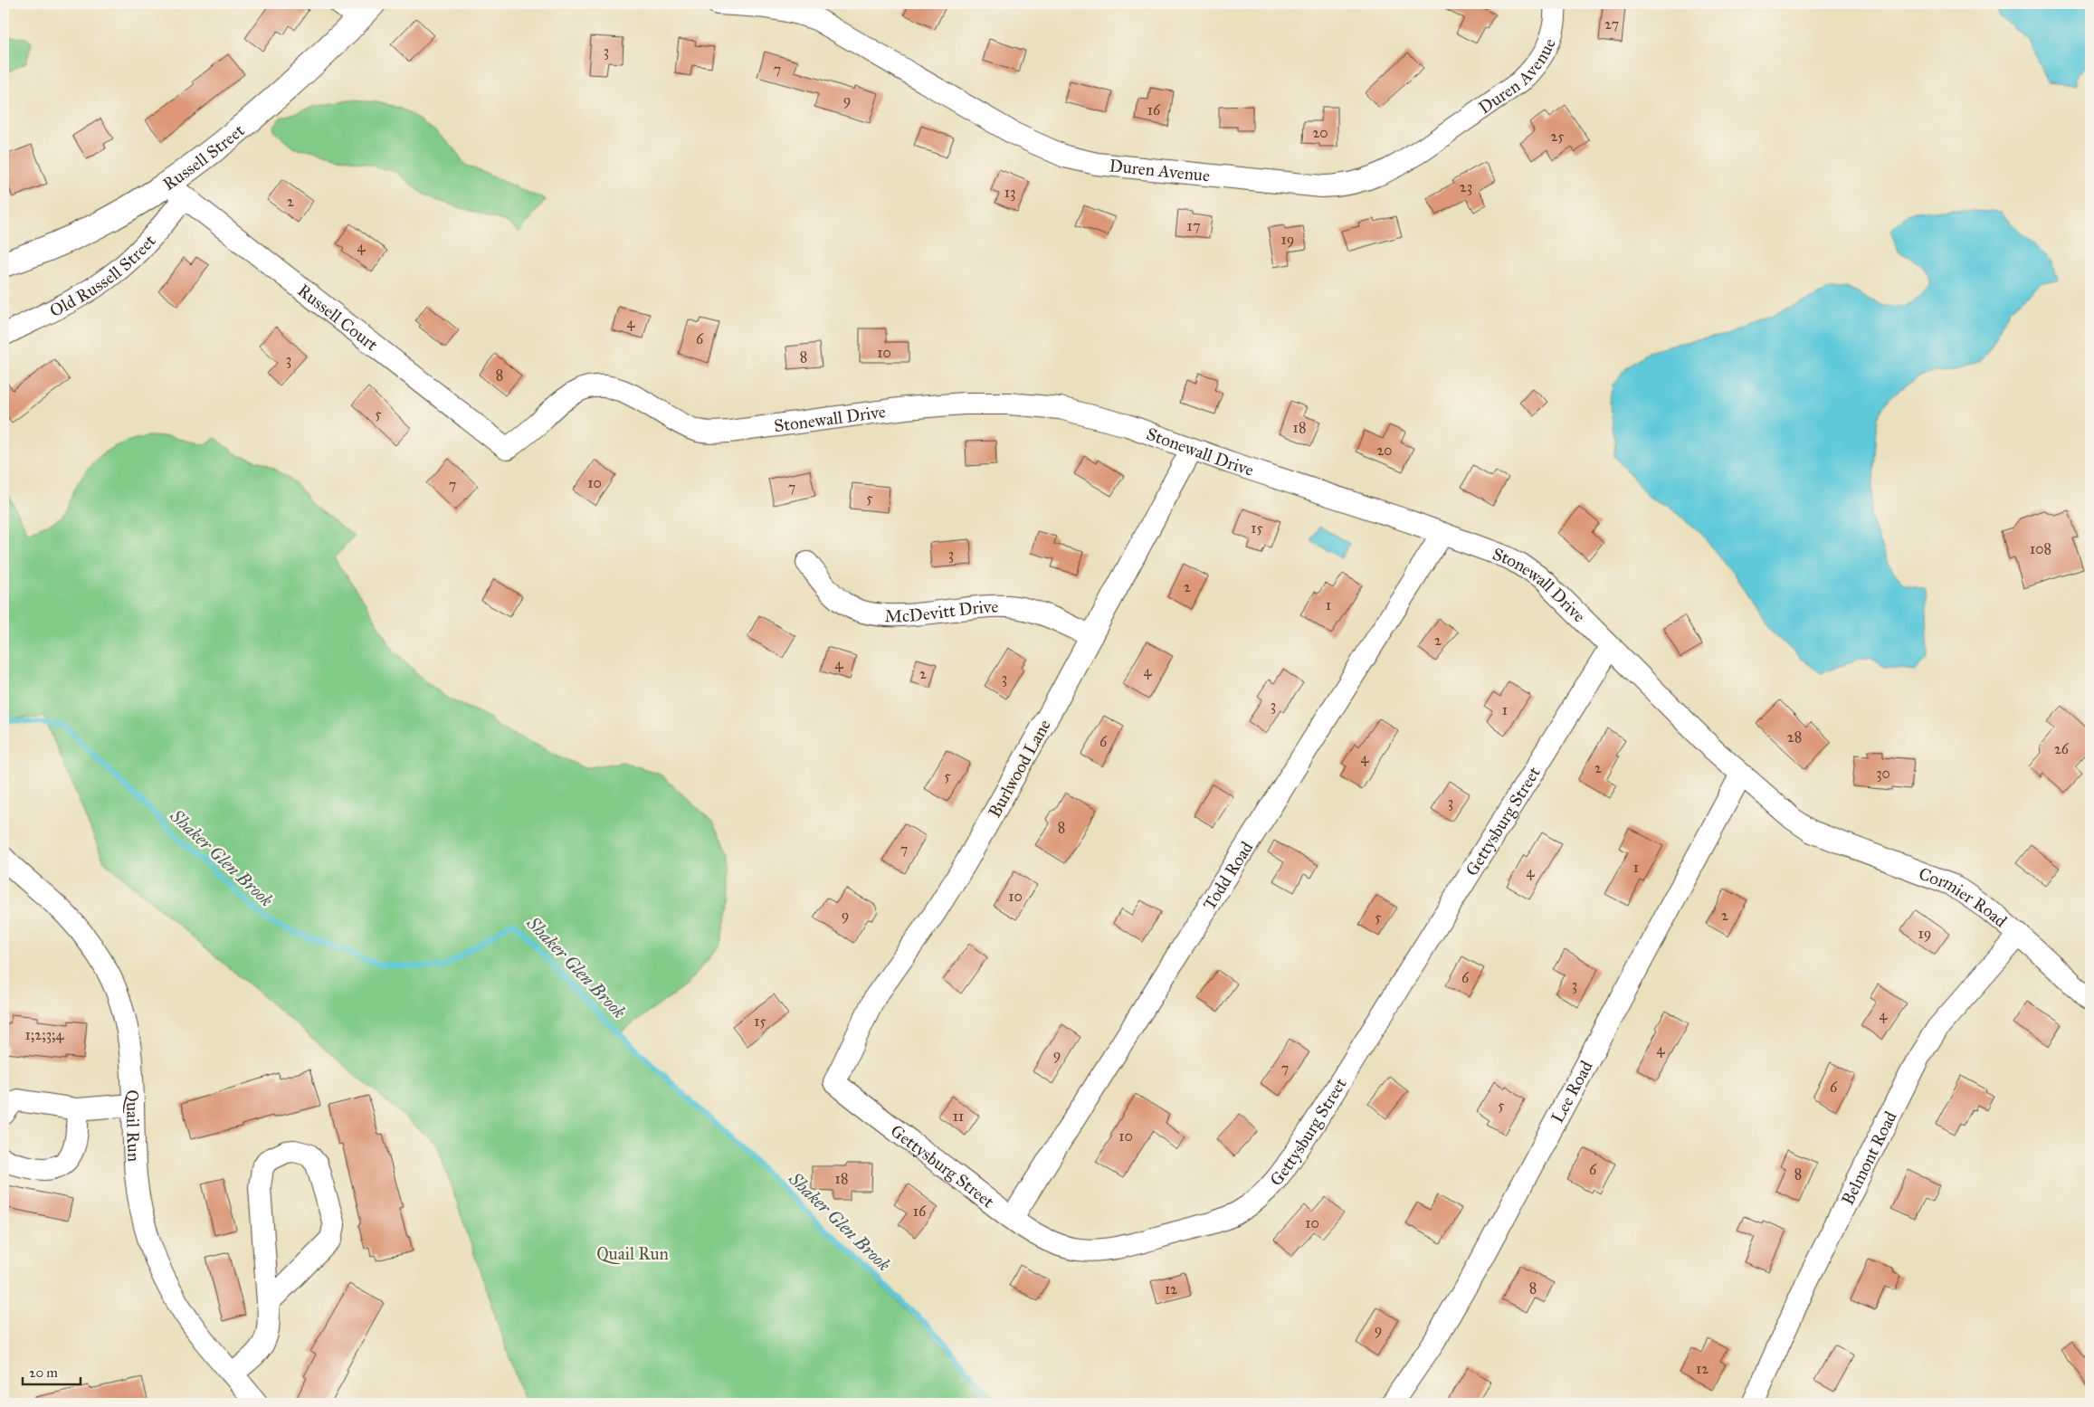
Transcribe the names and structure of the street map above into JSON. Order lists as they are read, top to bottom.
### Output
{
  "streets": {
    "street": [
      "Duren Avenue",
      "Russell Street",
      "Old Russell Street",
      "Russell Court",
      "Stonewall Drive",
      "McDevitt Drive",
      "Burlwood Lane",
      "Gettysburg Street",
      "Todd Road",
      "Cormier Road",
      "Lee Road",
      "Quail Run",
      "Belmont Road"
    ]
  },
  "crossings": [
    ["Russell Street", "Old Russell Street"],
    ["Russell Street", "Russell Court"],
    ["Old Russell Street", "Russell Court"],
    ["Russell Court", "Stonewall Drive"],
    ["Stonewall Drive", "Burlwood Lane"],
    ["Stonewall Drive", "Gettysburg Street"],
    ["Stonewall Drive", "Todd Road"],
    ["Stonewall Drive", "Cormier Road"],
    ["Stonewall Drive", "Lee Road"],
    ["McDevitt Drive", "Burlwood Lane"],
    ["Burlwood Lane", "Gettysburg Street"],
    ["Gettysburg Street", "Todd Road"],
    ["Cormier Road", "Belmont Road"]
  ],
  "water": ["Shaker Glen Brook"],
  "parks": ["Quail Run"],
  "house_numbers": [
    "27",
    "3",
    "7",
    "9",
    "16",
    "20",
    "25",
    "23",
    "13",
    "2",
    "17",
    "19",
    "4",
    "4",
    "6",
    "10",
    "8",
    "3",
    "8",
    "5",
    "18",
    "20",
    "10",
    "7",
    "7",
    "5",
    "15",
    "108",
    "3",
    "2",
    "1",
    "2",
    "4",
    "4",
    "2",
    "3",
    "3",
    "1",
    "28",
    "6",
    "26",
    "4",
    "2",
    "30",
    "5",
    "3",
    "8",
    "7",
    "1",
    "4",
    "10",
    "9",
    "2",
    "5",
    "19",
    "6",
    "3",
    "4",
    "15",
    "1;2;3;4",
    "4",
    "9",
    "7",
    "6",
    "5",
    "11",
    "10",
    "6",
    "8",
    "18",
    "16",
    "10",
    "8",
    "12",
    "9",
    "12"
  ],
  "scale_bar": "20 m"
}
